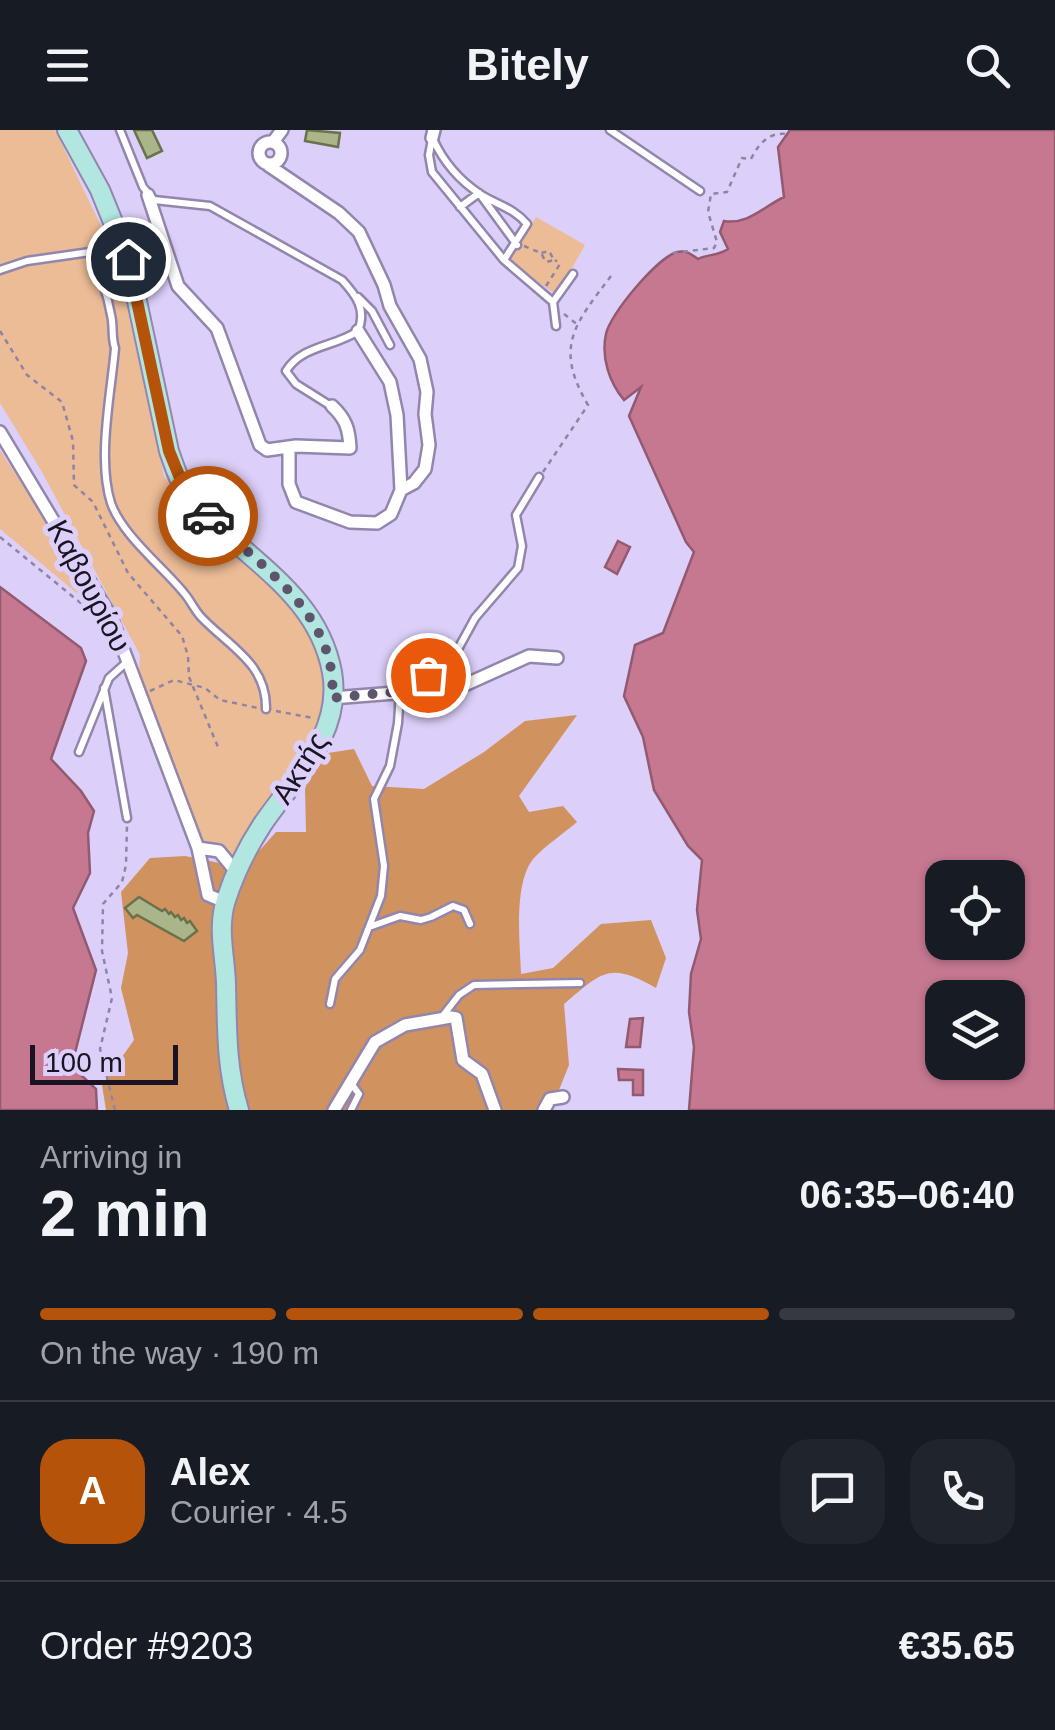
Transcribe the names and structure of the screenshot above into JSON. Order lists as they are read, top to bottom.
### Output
{
  "streets": {
    "street": ["Καβουρίου", "Ακτής"]
  },
  "crossings": [
    ["Καβουρίου", "Ακτής"]
  ],
  "scale_bar": "100 m",
  "page": {
    "header": "Bitely",
    "scale": "100 m",
    "heading": ["2 min", "Arriving in", "06:35–06:40"],
    "panel": [
      "Alex",
      "Courier · 4.5",
      "Order #9203",
      "€35.65"
    ],
    "bar": "On the way · 190 m",
    "round": "A"
  }
}
